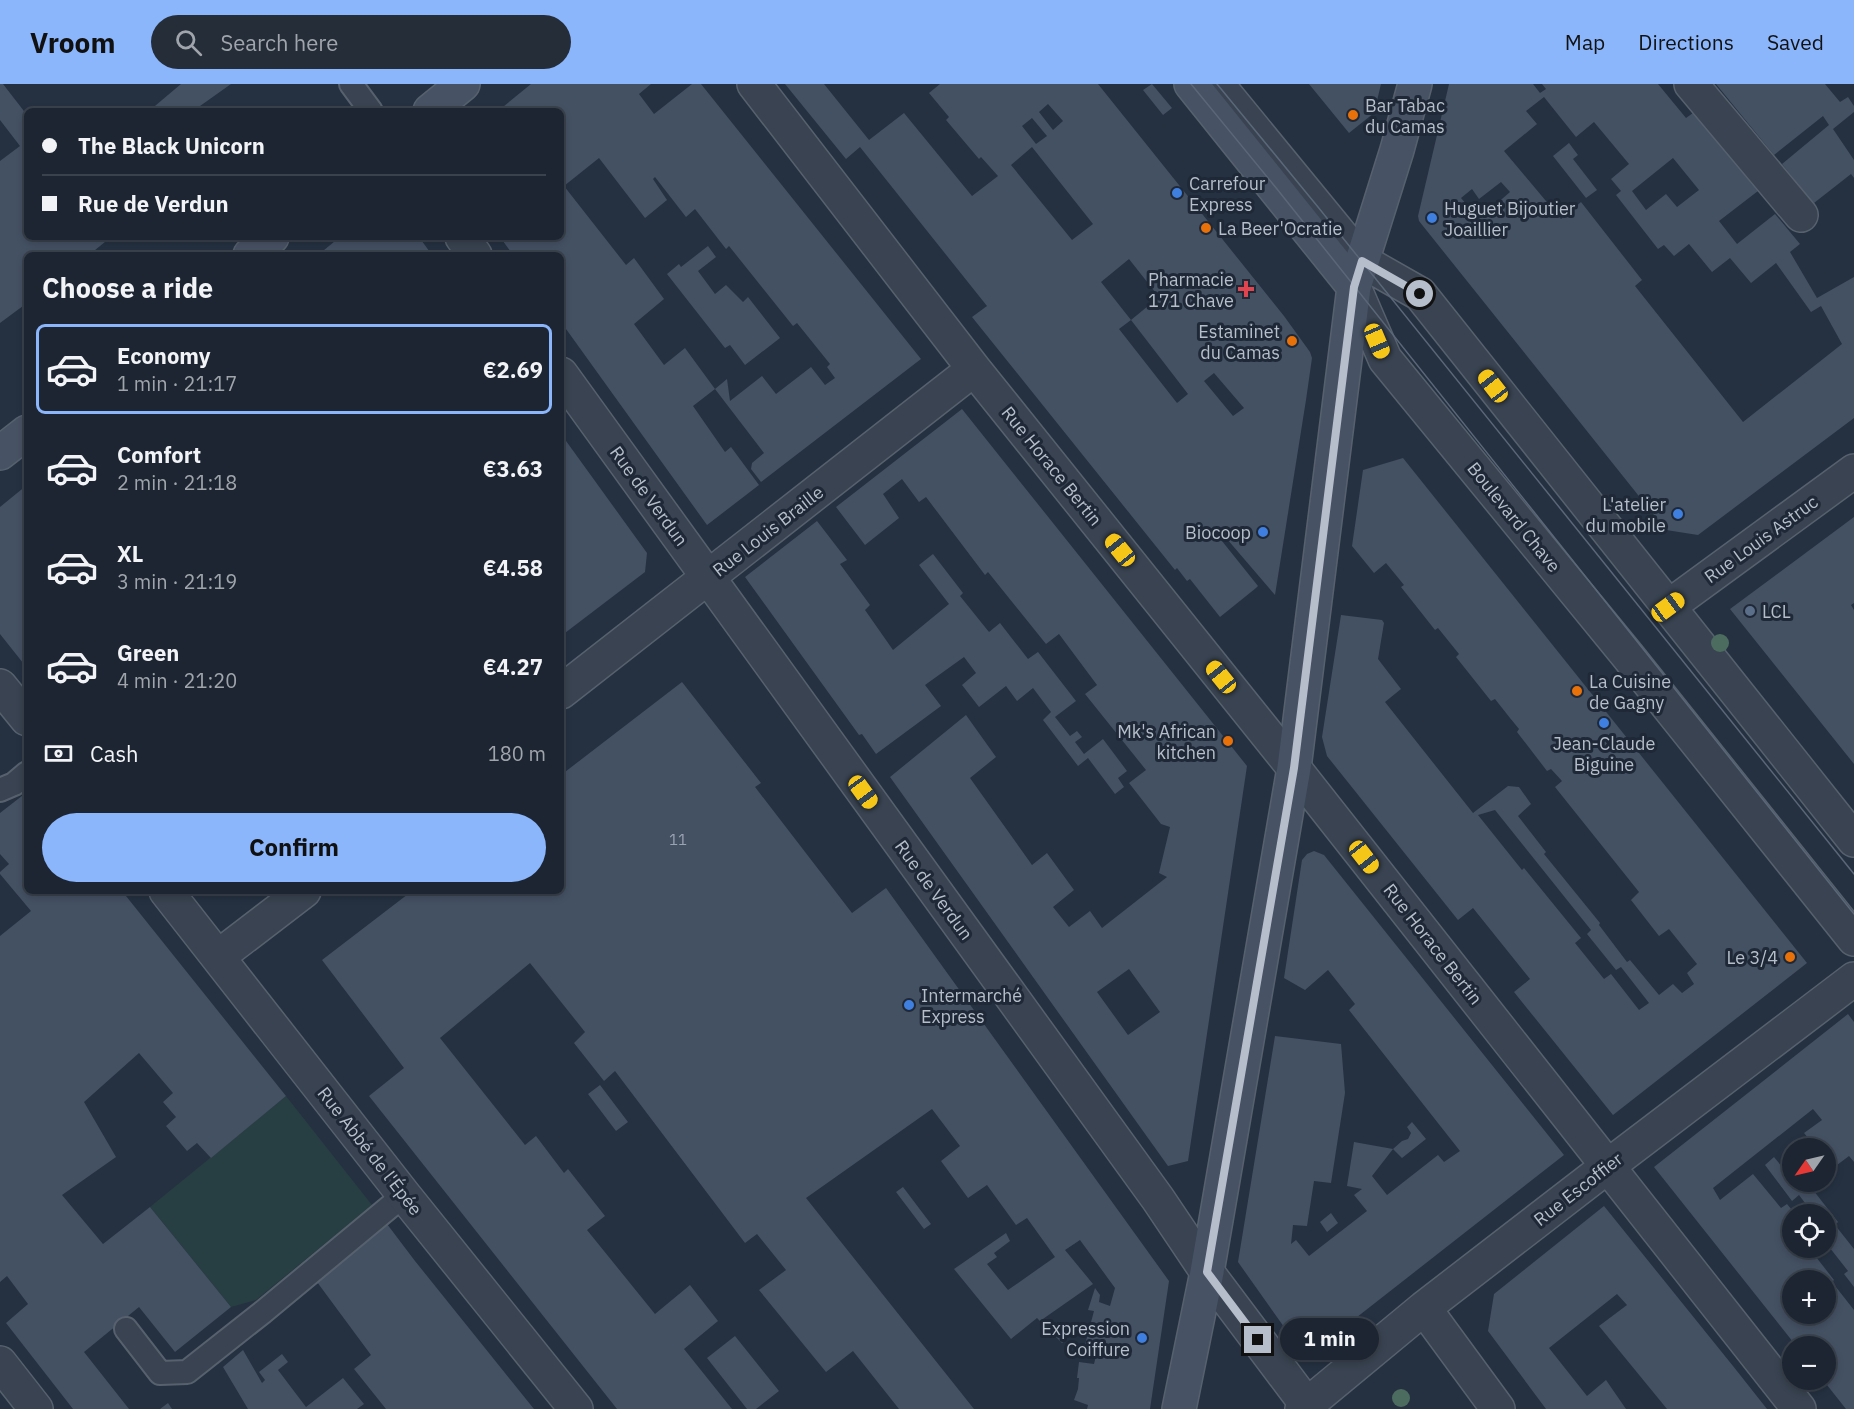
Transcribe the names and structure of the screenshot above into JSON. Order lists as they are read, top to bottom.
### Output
{
  "streets": {
    "street": [
      "Rue Horace Bertin",
      "Rue de Verdun",
      "Boulevard Chave",
      "Rue Louis Braille",
      "Rue Louis Astruc",
      "Rue Abbé de l'Épée",
      "Rue Escoffier"
    ]
  },
  "crossings": [
    ["Rue Horace Bertin", "Rue Louis Braille"],
    ["Rue Horace Bertin", "Rue Escoffier"],
    ["Rue de Verdun", "Rue Louis Braille"],
    ["Rue de Verdun", "Rue Escoffier"],
    ["Boulevard Chave", "Rue Louis Astruc"]
  ],
  "places": {
    "other": [
      "Bar Tabac du Camas",
      "Carrefour Express",
      "Huguet Bijoutier Joaillier",
      "La Beer'Ocratie",
      "Estaminet du Camas",
      "L'atelier du mobile",
      "Biocoop",
      "LCL",
      "La Cuisine de Gagny",
      "Jean-Claude Biguine",
      "Mk's African kitchen",
      "Le 3/4",
      "Intermarché Express",
      "Expression Coiffure"
    ],
    "health": ["Pharmacie 171 Chave"]
  },
  "house_numbers": ["11"],
  "north": "bottom left",
  "page": {
    "header": "Vroom",
    "search": "Search here",
    "nav": ["Map", "Directions", "Saved"],
    "banner": ["The Black Unicorn", "Rue de Verdun"],
    "heading": "Choose a ride",
    "list": [
      {
        "name": "Economy",
        "note": "1 min · 21:17",
        "value": "€2.69"
      },
      {
        "name": "Comfort",
        "note": "2 min · 21:18",
        "value": "€3.63"
      },
      {
        "name": "XL",
        "note": "3 min · 21:19",
        "value": "€4.58"
      },
      {
        "name": "Green",
        "note": "4 min · 21:20",
        "value": "€4.27"
      }
    ],
    "pay": ["Cash", "180 m"],
    "buttons": "Confirm",
    "map_buttons": ["+", "−"],
    "bubble": "1 min"
  }
}
